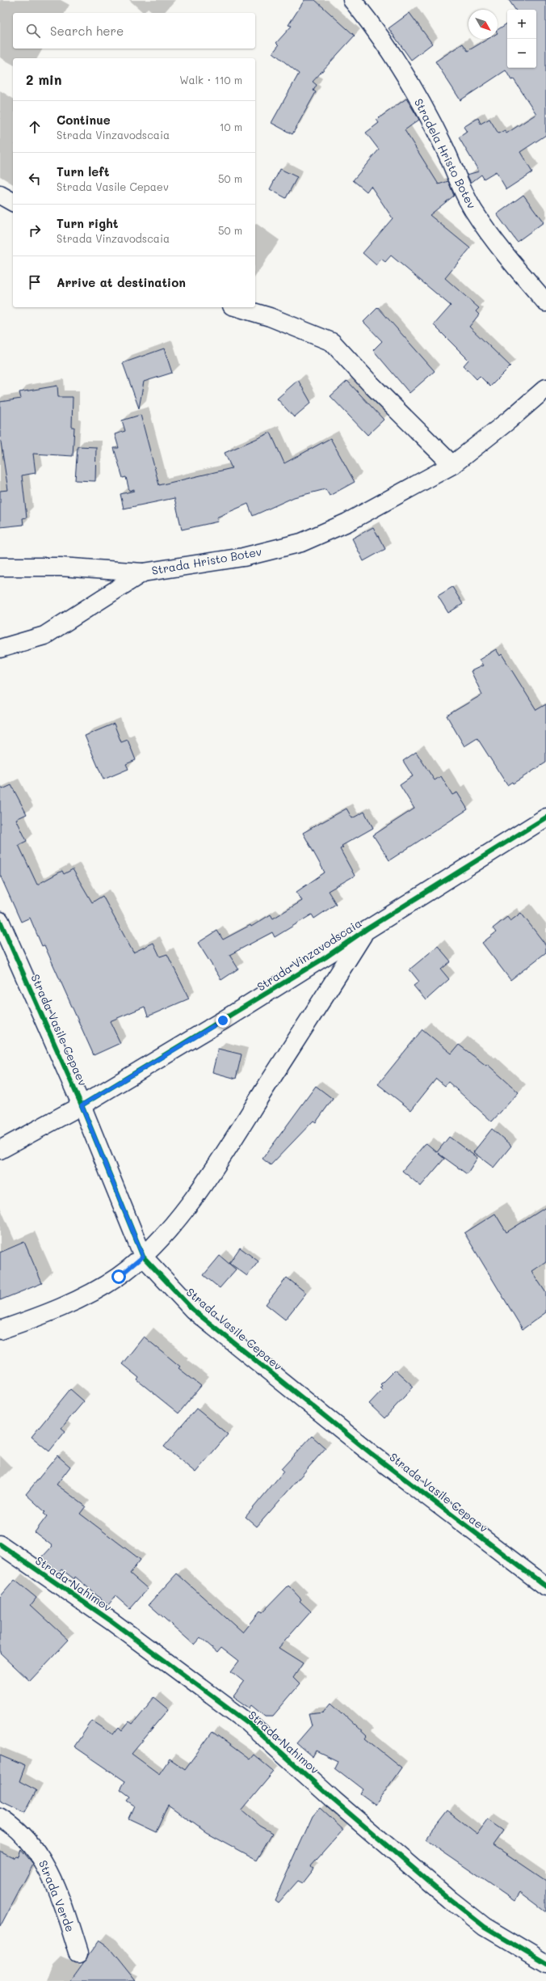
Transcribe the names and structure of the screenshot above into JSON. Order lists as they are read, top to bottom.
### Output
{
  "streets": {
    "street": [
      "Stradela Hristo Botev",
      "Strada Hristo Botev",
      "Strada Vinzavodscaia",
      "Strada Vasile Cepaev",
      "Strada Nahimov",
      "Strada Verde"
    ]
  },
  "crossings": [
    ["Strada Vinzavodscaia", "Strada Vasile Cepaev"]
  ],
  "north": "bottom right",
  "page": {
    "map_buttons": ["+", "−"],
    "search": "Search here",
    "heading": ["2 min", "Walk · 110 m"],
    "list": [
      ["Continue", "Strada Vinzavodscaia", "10 m"],
      ["Turn left", "Strada Vasile Cepaev", "50 m"],
      ["Turn right", "Strada Vinzavodscaia", "50 m"],
      "Arrive at destination"
    ]
  }
}
